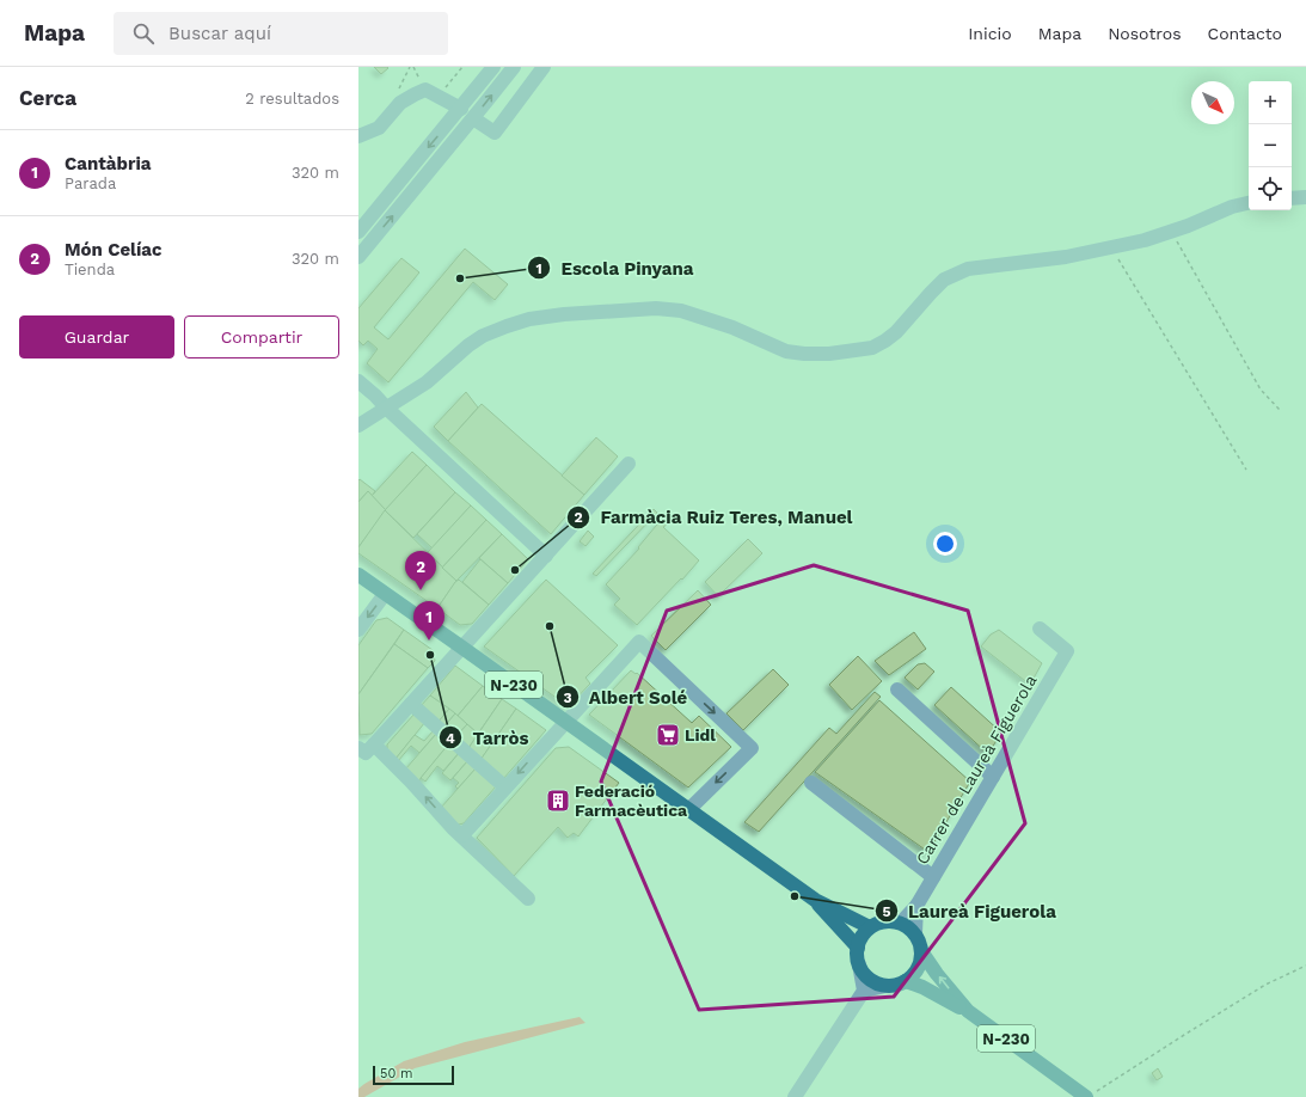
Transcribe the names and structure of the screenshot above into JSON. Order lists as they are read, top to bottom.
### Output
{
  "streets": {
    "main road": ["N-230"],
    "street": ["Carrer de Laureà Figuerola"]
  },
  "crossings": [
    ["N-230", "Carrer de Laureà Figuerola"]
  ],
  "places": {
    "other": [
      "Escola Pinyana",
      "Farmàcia Ruiz Teres, Manuel",
      "Albert Solé",
      "Tarròs",
      "Laureà Figuerola"
    ],
    "supermarket": ["Lidl"],
    "building": ["Federació Farmacèutica"]
  },
  "scale_bar": "50 m",
  "north": "bottom right",
  "page": {
    "header": "Mapa",
    "search": "Buscar aquí",
    "nav": [
      "Inicio",
      "Mapa",
      "Nosotros",
      "Contacto"
    ],
    "heading": ["Cerca", "2 resultados"],
    "map_buttons": ["+", "−"],
    "list": [
      {
        "mark": "1",
        "name": "Cantàbria",
        "note": "Parada",
        "value": "320 m"
      },
      {
        "mark": "2",
        "name": "Món Celíac",
        "note": "Tienda",
        "value": "320 m"
      }
    ],
    "buttons": ["Guardar", "Compartir"],
    "pins": ["2", "1"],
    "scale": "50 m"
  }
}
